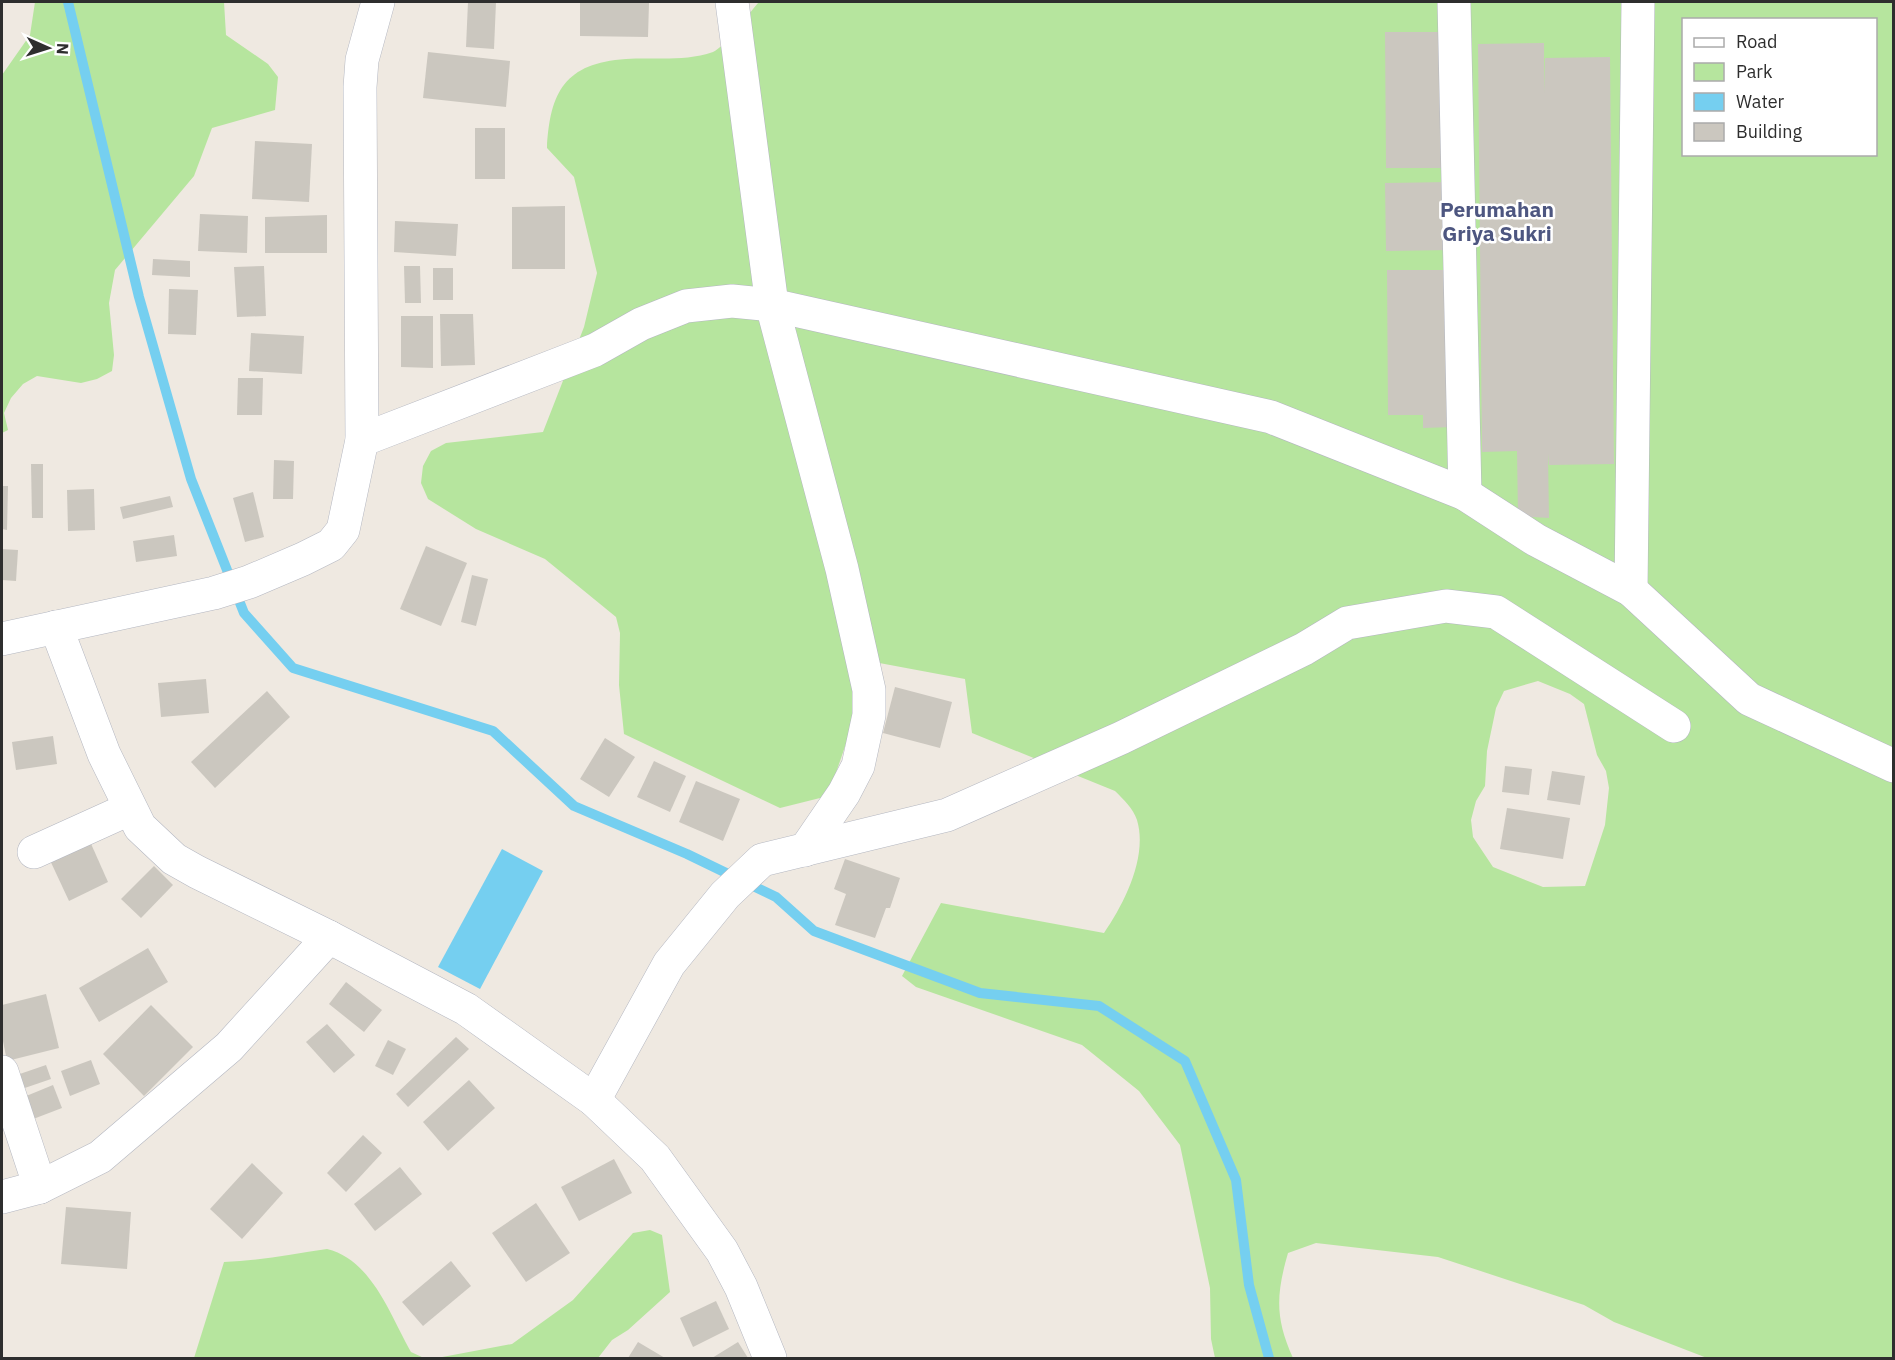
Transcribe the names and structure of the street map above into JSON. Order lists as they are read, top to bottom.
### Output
{
  "districts": ["Perumahan Griya Sukri"],
  "legend": [
    "Road",
    "Park",
    "Water",
    "Building"
  ],
  "north": "right"
}
